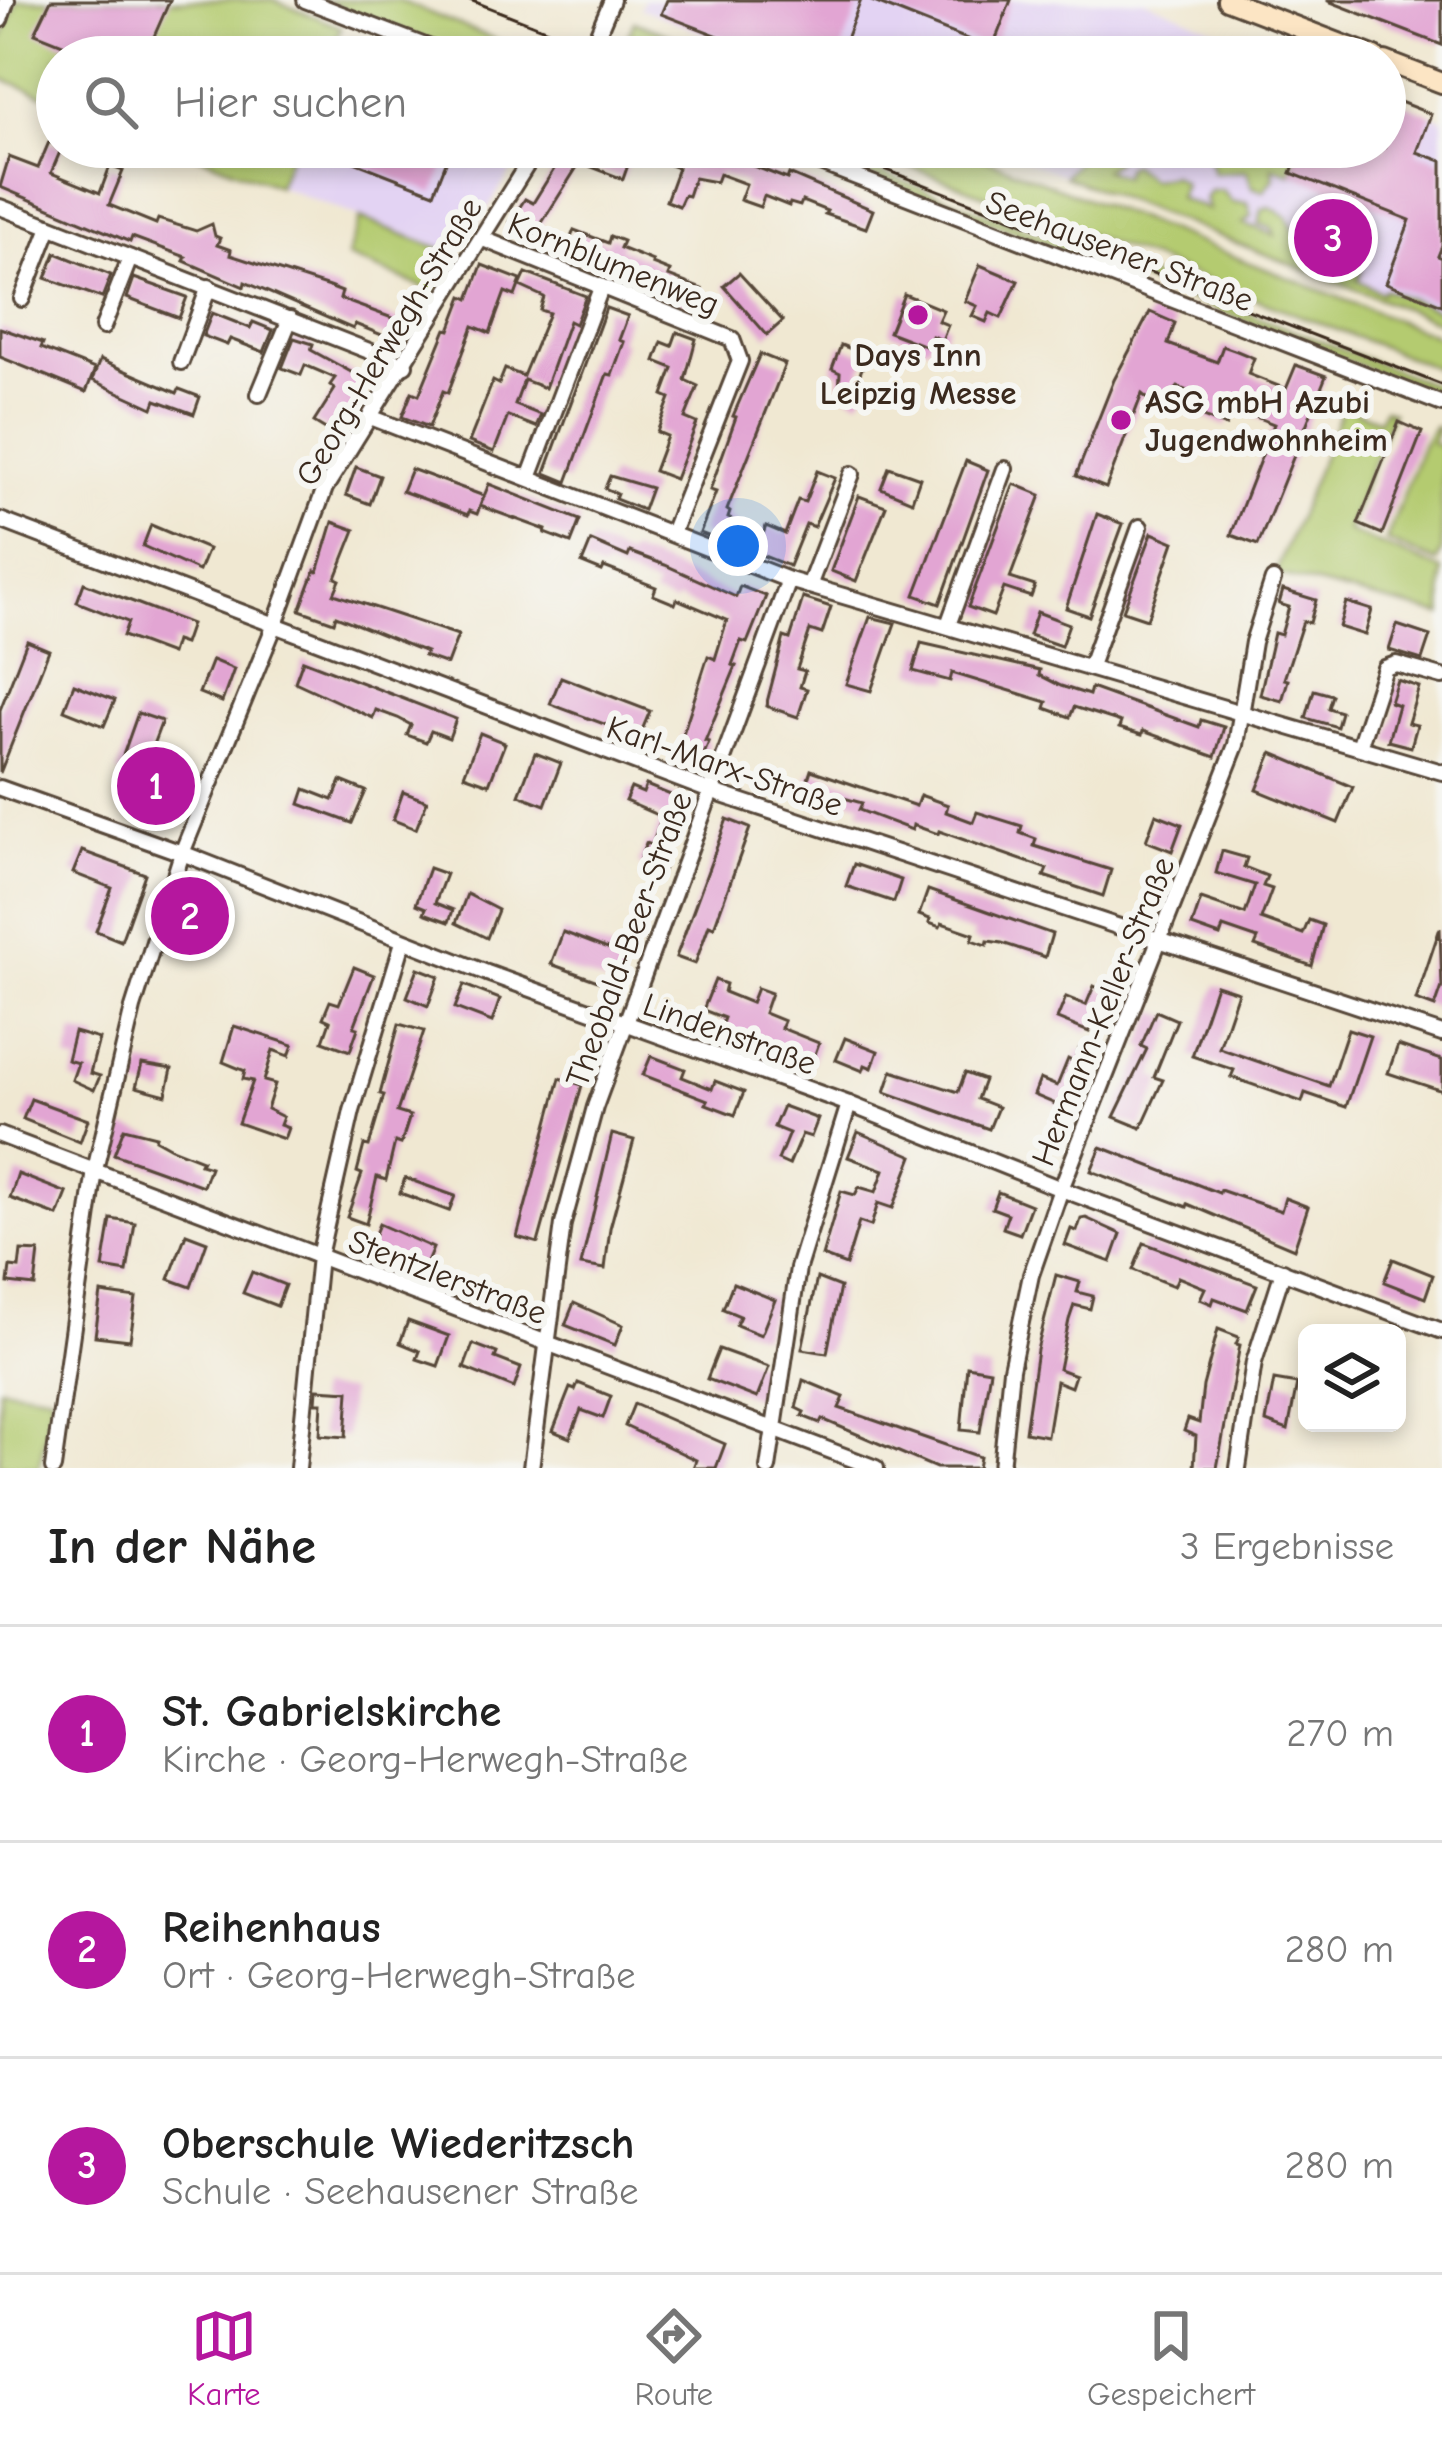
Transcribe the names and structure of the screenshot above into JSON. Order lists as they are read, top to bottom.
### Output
{
  "streets": {
    "street": [
      "Seehausener Straße",
      "Kornblumenweg",
      "Georg-Herwegh-Straße",
      "Karl-Marx-Straße",
      "Theobald-Beer-Straße",
      "Hermann-Keller-Straße",
      "Lindenstraße",
      "Stentzlerstraße"
    ]
  },
  "crossings": [
    ["Kornblumenweg", "Georg-Herwegh-Straße"],
    ["Georg-Herwegh-Straße", "Karl-Marx-Straße"],
    ["Georg-Herwegh-Straße", "Lindenstraße"],
    ["Georg-Herwegh-Straße", "Stentzlerstraße"],
    ["Karl-Marx-Straße", "Theobald-Beer-Straße"],
    ["Karl-Marx-Straße", "Hermann-Keller-Straße"],
    ["Theobald-Beer-Straße", "Lindenstraße"],
    ["Theobald-Beer-Straße", "Stentzlerstraße"],
    ["Hermann-Keller-Straße", "Lindenstraße"]
  ],
  "places": ["Days Inn Leipzig Messe", "ASG mbH Azubi Jugendwohnheim"],
  "page": {
    "search": "Hier suchen",
    "pins": ["3", "1", "2"],
    "heading": ["In der Nähe", "3 Ergebnisse"],
    "list": [
      {
        "mark": "1",
        "name": "St. Gabrielskirche",
        "note": "Kirche · Georg-Herwegh-Straße",
        "value": "270 m"
      },
      {
        "mark": "2",
        "name": "Reihenhaus",
        "note": "Ort · Georg-Herwegh-Straße",
        "value": "280 m"
      },
      {
        "mark": "3",
        "name": "Oberschule Wiederitzsch",
        "note": "Schule · Seehausener Straße",
        "value": "280 m"
      }
    ],
    "nav": ["Karte", "Route", "Gespeichert"]
  }
}
